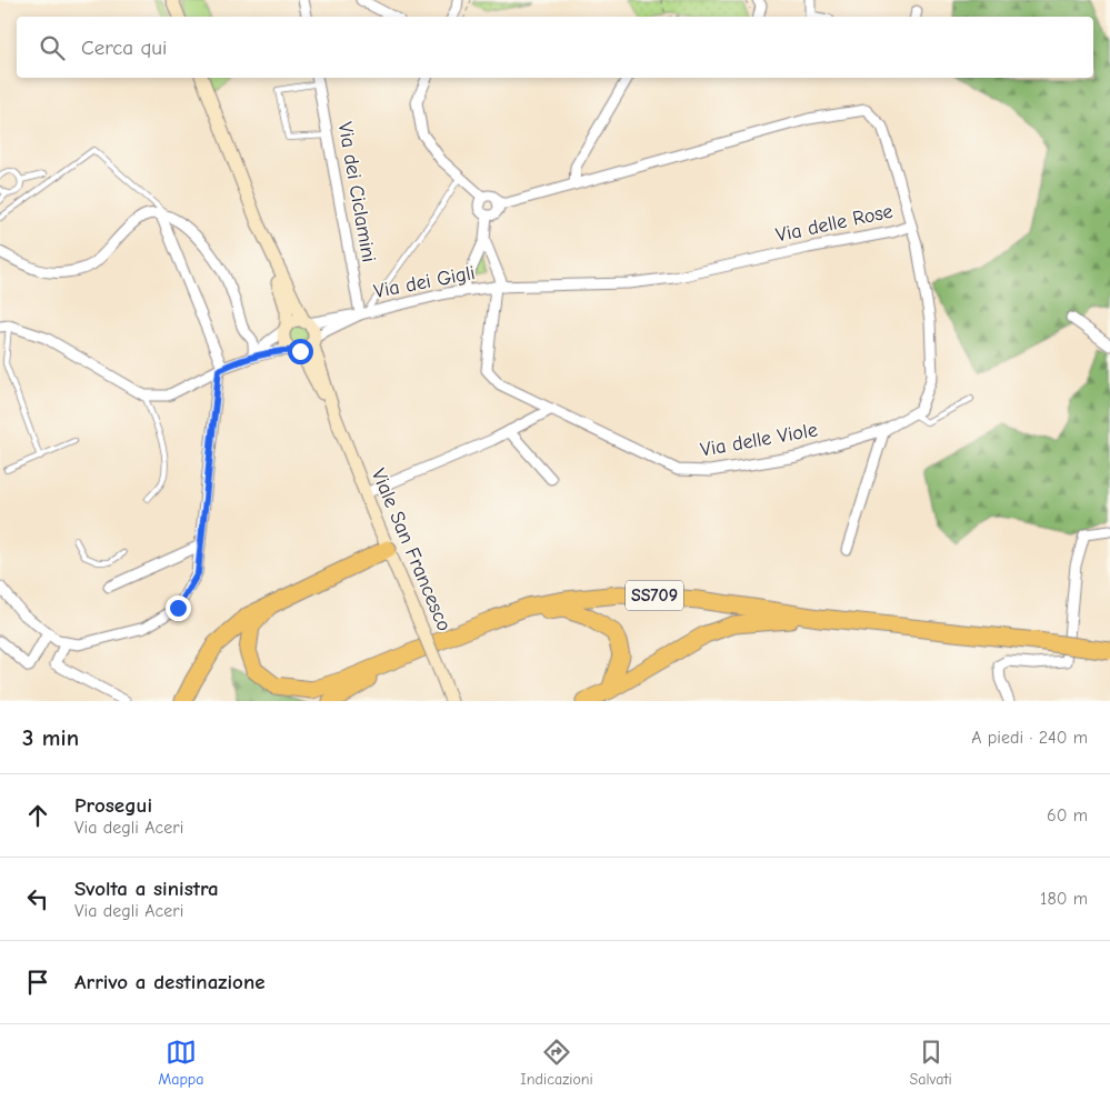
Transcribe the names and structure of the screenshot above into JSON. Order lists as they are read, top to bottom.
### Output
{
  "streets": {
    "highway": ["SS709"],
    "street": [
      "Via dei Ciclamini",
      "Via delle Rose",
      "Via dei Gigli",
      "Via delle Viole",
      "Viale San Francesco"
    ]
  },
  "crossings": [
    ["Via dei Ciclamini", "Via dei Gigli"],
    ["Via delle Rose", "Via dei Gigli"],
    ["Via delle Rose", "Via delle Viole"],
    ["Via dei Gigli", "Via delle Viole"],
    ["Via dei Gigli", "Viale San Francesco"]
  ],
  "page": {
    "search": "Cerca qui",
    "heading": ["3 min", "A piedi · 240 m"],
    "list": [
      ["Prosegui", "Via degli Aceri", "60 m"],
      ["Svolta a sinistra", "Via degli Aceri", "180 m"],
      "Arrivo a destinazione"
    ],
    "nav": ["Mappa", "Indicazioni", "Salvati"]
  }
}
